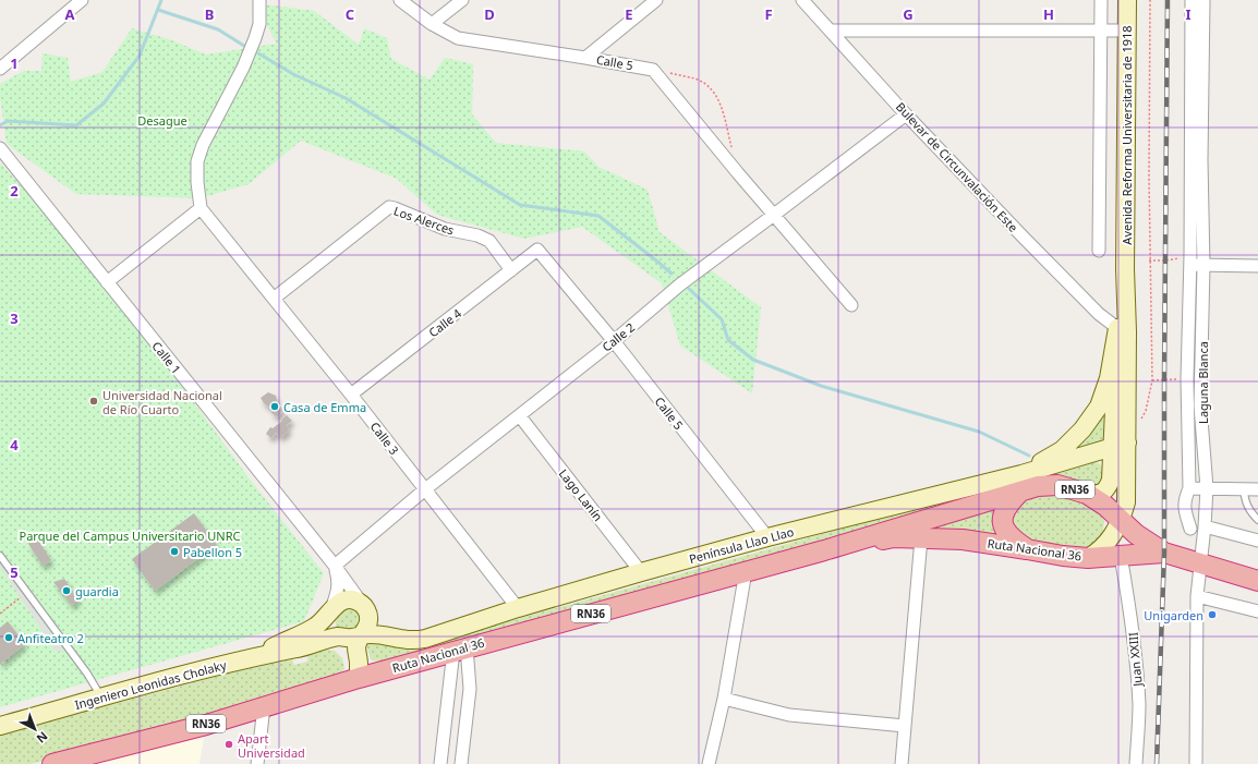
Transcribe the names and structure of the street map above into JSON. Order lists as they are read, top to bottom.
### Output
{
  "streets": {
    "highway": ["RN36", "Ruta Nacional 36"],
    "main road": ["Avenida Reforma Universitaria de 1918", "Península Llao Llao", "Ingeniero Leonidas Cholaky"],
    "street": [
      "Calle 5",
      "Bulevar de Circunvalación Este",
      "Los Alerces",
      "Calle 4",
      "Calle 2",
      "Calle 1",
      "Laguna Blanca",
      "Calle 3",
      "Lago Lanín",
      "Juan XXIII"
    ]
  },
  "crossings": [
    ["Calle 5", "Calle 4"],
    ["Calle 5", "Calle 2"],
    ["Calle 5", "Península Llao Llao"],
    ["Bulevar de Circunvalación Este", "Calle 2"],
    ["Bulevar de Circunvalación Este", "Península Llao Llao"],
    ["Los Alerces", "Calle 4"],
    ["Los Alerces", "Calle 3"],
    ["Calle 4", "Calle 3"],
    ["Calle 2", "Calle 1"],
    ["Calle 2", "Calle 3"],
    ["Calle 2", "Lago Lanín"],
    ["Calle 1", "Península Llao Llao"],
    ["Laguna Blanca", "RN36"],
    ["Calle 3", "Península Llao Llao"],
    ["RN36", "Península Llao Llao"],
    ["RN36", "Ruta Nacional 36"],
    ["Lago Lanín", "Península Llao Llao"],
    ["Península Llao Llao", "Ruta Nacional 36"],
    ["Ruta Nacional 36", "Juan XXIII"]
  ],
  "parks": ["Desague", "Parque del Campus Universitario UNRC"],
  "places": [
    "Universidad Nacional de Río Cuarto",
    "Casa de Emma",
    "Pabellon 5",
    "guardia",
    "Unigarden",
    "Anfiteatro 2",
    "Apart Universidad"
  ],
  "north": "bottom right",
  "grid": {
    "columns": [
      "A",
      "B",
      "C",
      "D",
      "E",
      "F",
      "G",
      "H",
      "I"
    ],
    "rows": [
      "1",
      "2",
      "3",
      "4",
      "5"
    ]
  }
}
